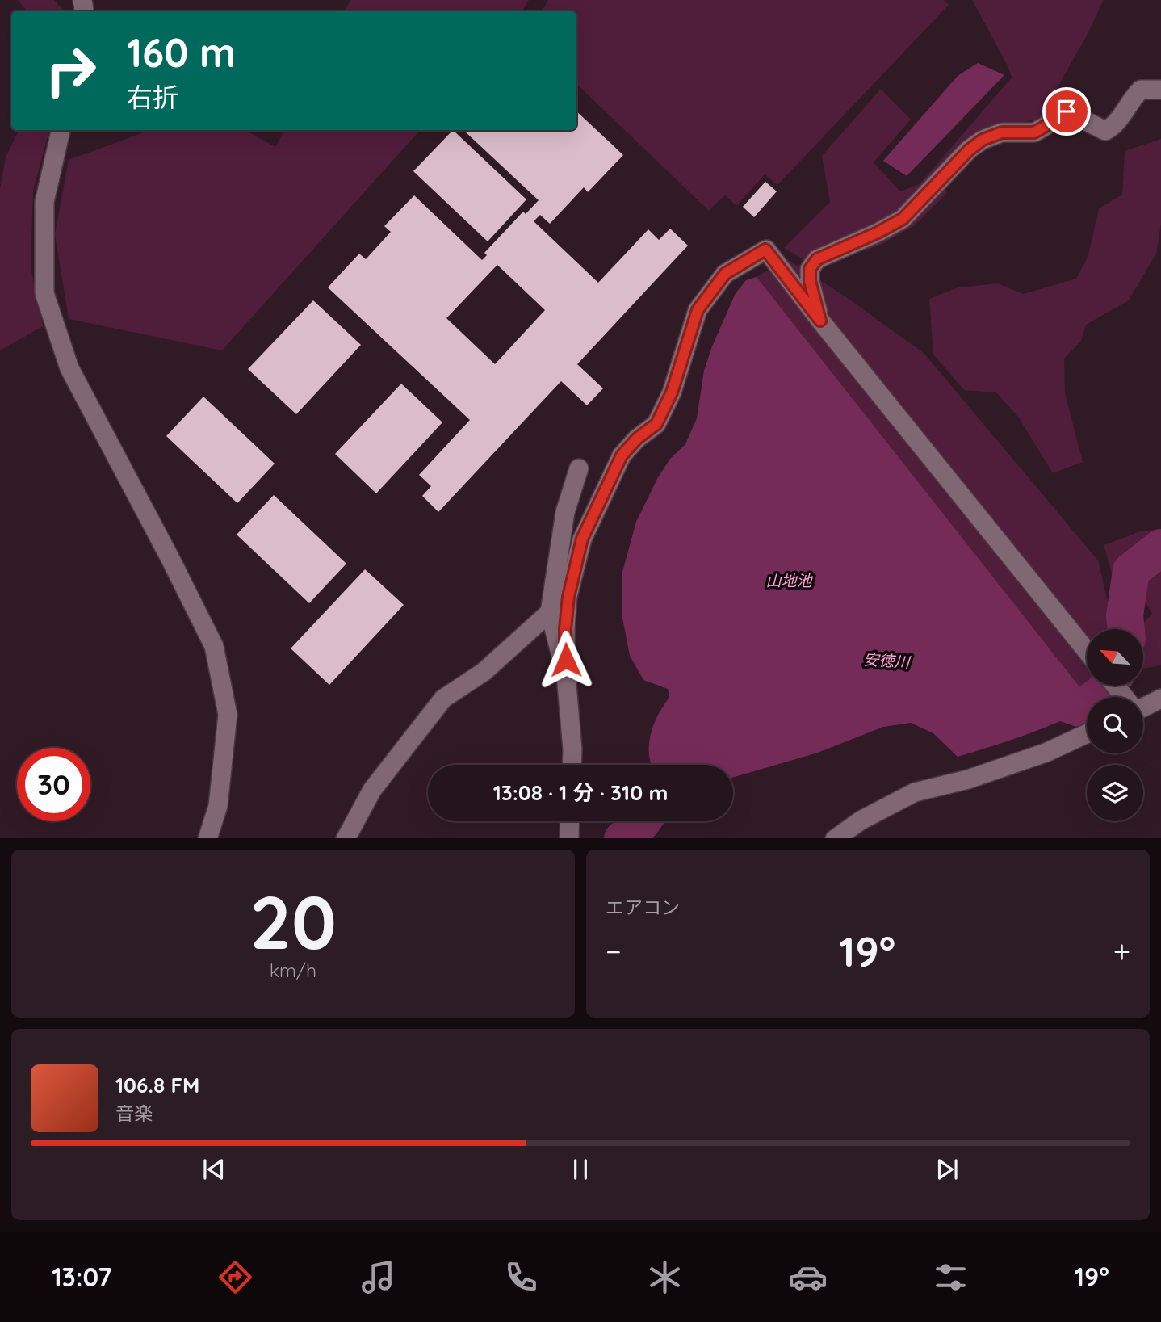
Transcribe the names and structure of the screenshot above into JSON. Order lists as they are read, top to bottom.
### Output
{
  "water": ["山地池", "安徳川"],
  "north": "top left",
  "page": {
    "turn": ["160 m", "右折"],
    "limit": "30",
    "trip": "13:08 · 1 分 · 310 m",
    "tile": [
      ["20", "km/h"],
      "エアコン"
    ],
    "heat": ["−", "19°", "+"],
    "song": ["106.8 FM", "音楽"],
    "tabs": ["13:07", "19°"]
  }
}
